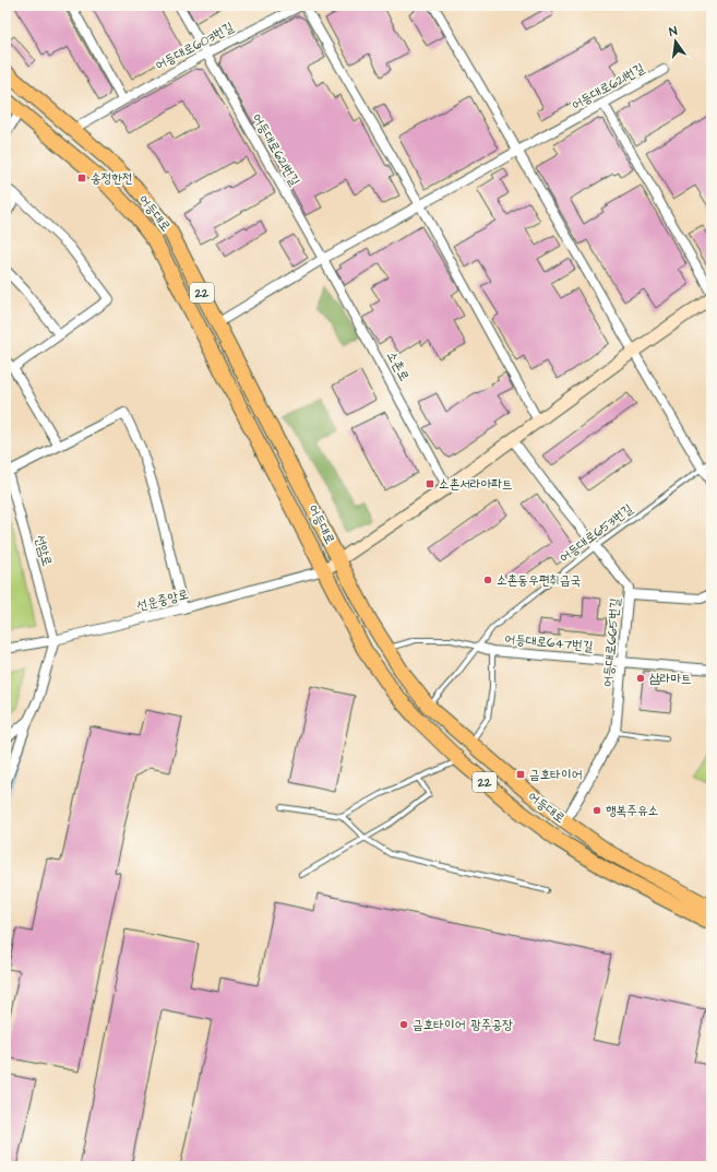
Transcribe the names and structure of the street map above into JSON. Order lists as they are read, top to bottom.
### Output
{
  "streets": {
    "main road": ["어등대로", "22"],
    "street": [
      "어등대로603번길",
      "어등대로621번길",
      "소촌로",
      "선암로",
      "선운중앙로",
      "어등대로647번길",
      "어등대로665번길"
    ],
    "lane": ["어등대로653번길"]
  },
  "crossings": [
    ["어등대로603번길", "어등대로621번길"],
    ["어등대로603번길", "어등대로"],
    ["어등대로621번길", "어등대로"],
    ["어등대로621번길", "소촌로"],
    ["어등대로", "어등대로653번길"],
    ["어등대로", "선운중앙로"],
    ["어등대로", "어등대로647번길"],
    ["어등대로", "어등대로665번길"],
    ["어등대로653번길", "어등대로647번길"],
    ["어등대로653번길", "어등대로665번길"],
    ["선암로", "선운중앙로"],
    ["어등대로647번길", "어등대로665번길"]
  ],
  "places": {
    "transit": ["송정한전", "소촌서라아파트", "금호타이어"],
    "other": [
      "소촌동우편취급국",
      "삼라마트",
      "행복주유소",
      "금호타이어 광주공장"
    ]
  },
  "north": "top"
}
